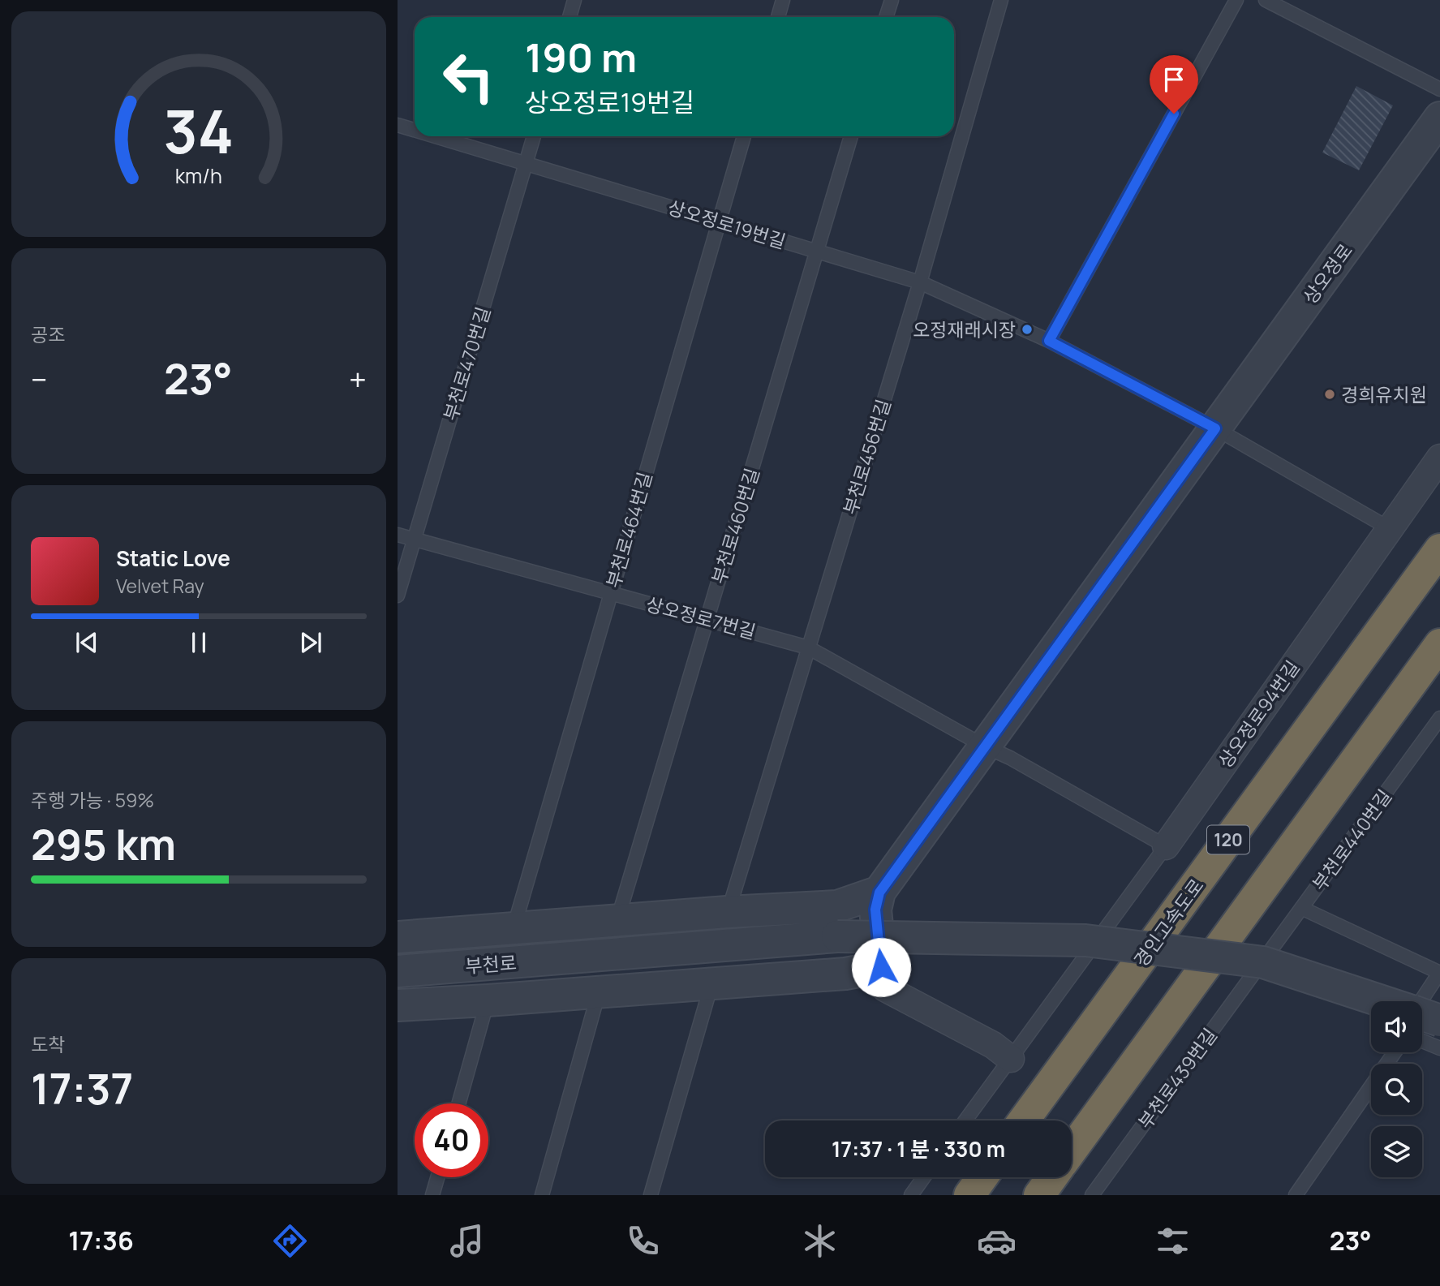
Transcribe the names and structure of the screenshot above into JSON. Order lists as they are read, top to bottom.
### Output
{
  "streets": {
    "highway": ["120", "경인고속도로"],
    "street": ["상오정로", "상오정로94번길", "부천로"],
    "lane": [
      "상오정로19번길",
      "부천로470번길",
      "부천로456번길",
      "부천로460번길",
      "부천로464번길",
      "상오정로7번길",
      "부천로440번길",
      "부천로439번길"
    ]
  },
  "crossings": [
    ["상오정로19번길", "상오정로"],
    ["상오정로19번길", "부천로470번길"],
    ["상오정로19번길", "부천로456번길"],
    ["상오정로19번길", "부천로460번길"],
    ["상오정로19번길", "부천로464번길"],
    ["상오정로", "상오정로7번길"],
    ["부천로470번길", "상오정로7번길"],
    ["부천로456번길", "상오정로7번길"],
    ["부천로460번길", "상오정로7번길"],
    ["부천로464번길", "상오정로7번길"],
    ["상오정로7번길", "상오정로94번길"],
    ["부천로440번길", "부천로439번길"]
  ],
  "places": ["오정재래시장", "경희유치원"],
  "page": {
    "turn": ["190 m", "상오정로19번길"],
    "tile": [
      "공조",
      ["주행 가능 · 59%", "295 km"],
      ["도착", "17:37"]
    ],
    "heat": ["−", "23°", "+"],
    "song": ["Static Love", "Velvet Ray"],
    "limit": "40",
    "trip": "17:37 · 1 분 · 330 m",
    "tabs": ["17:36", "23°"],
    "gauge": ["34", "km/h"]
  }
}
